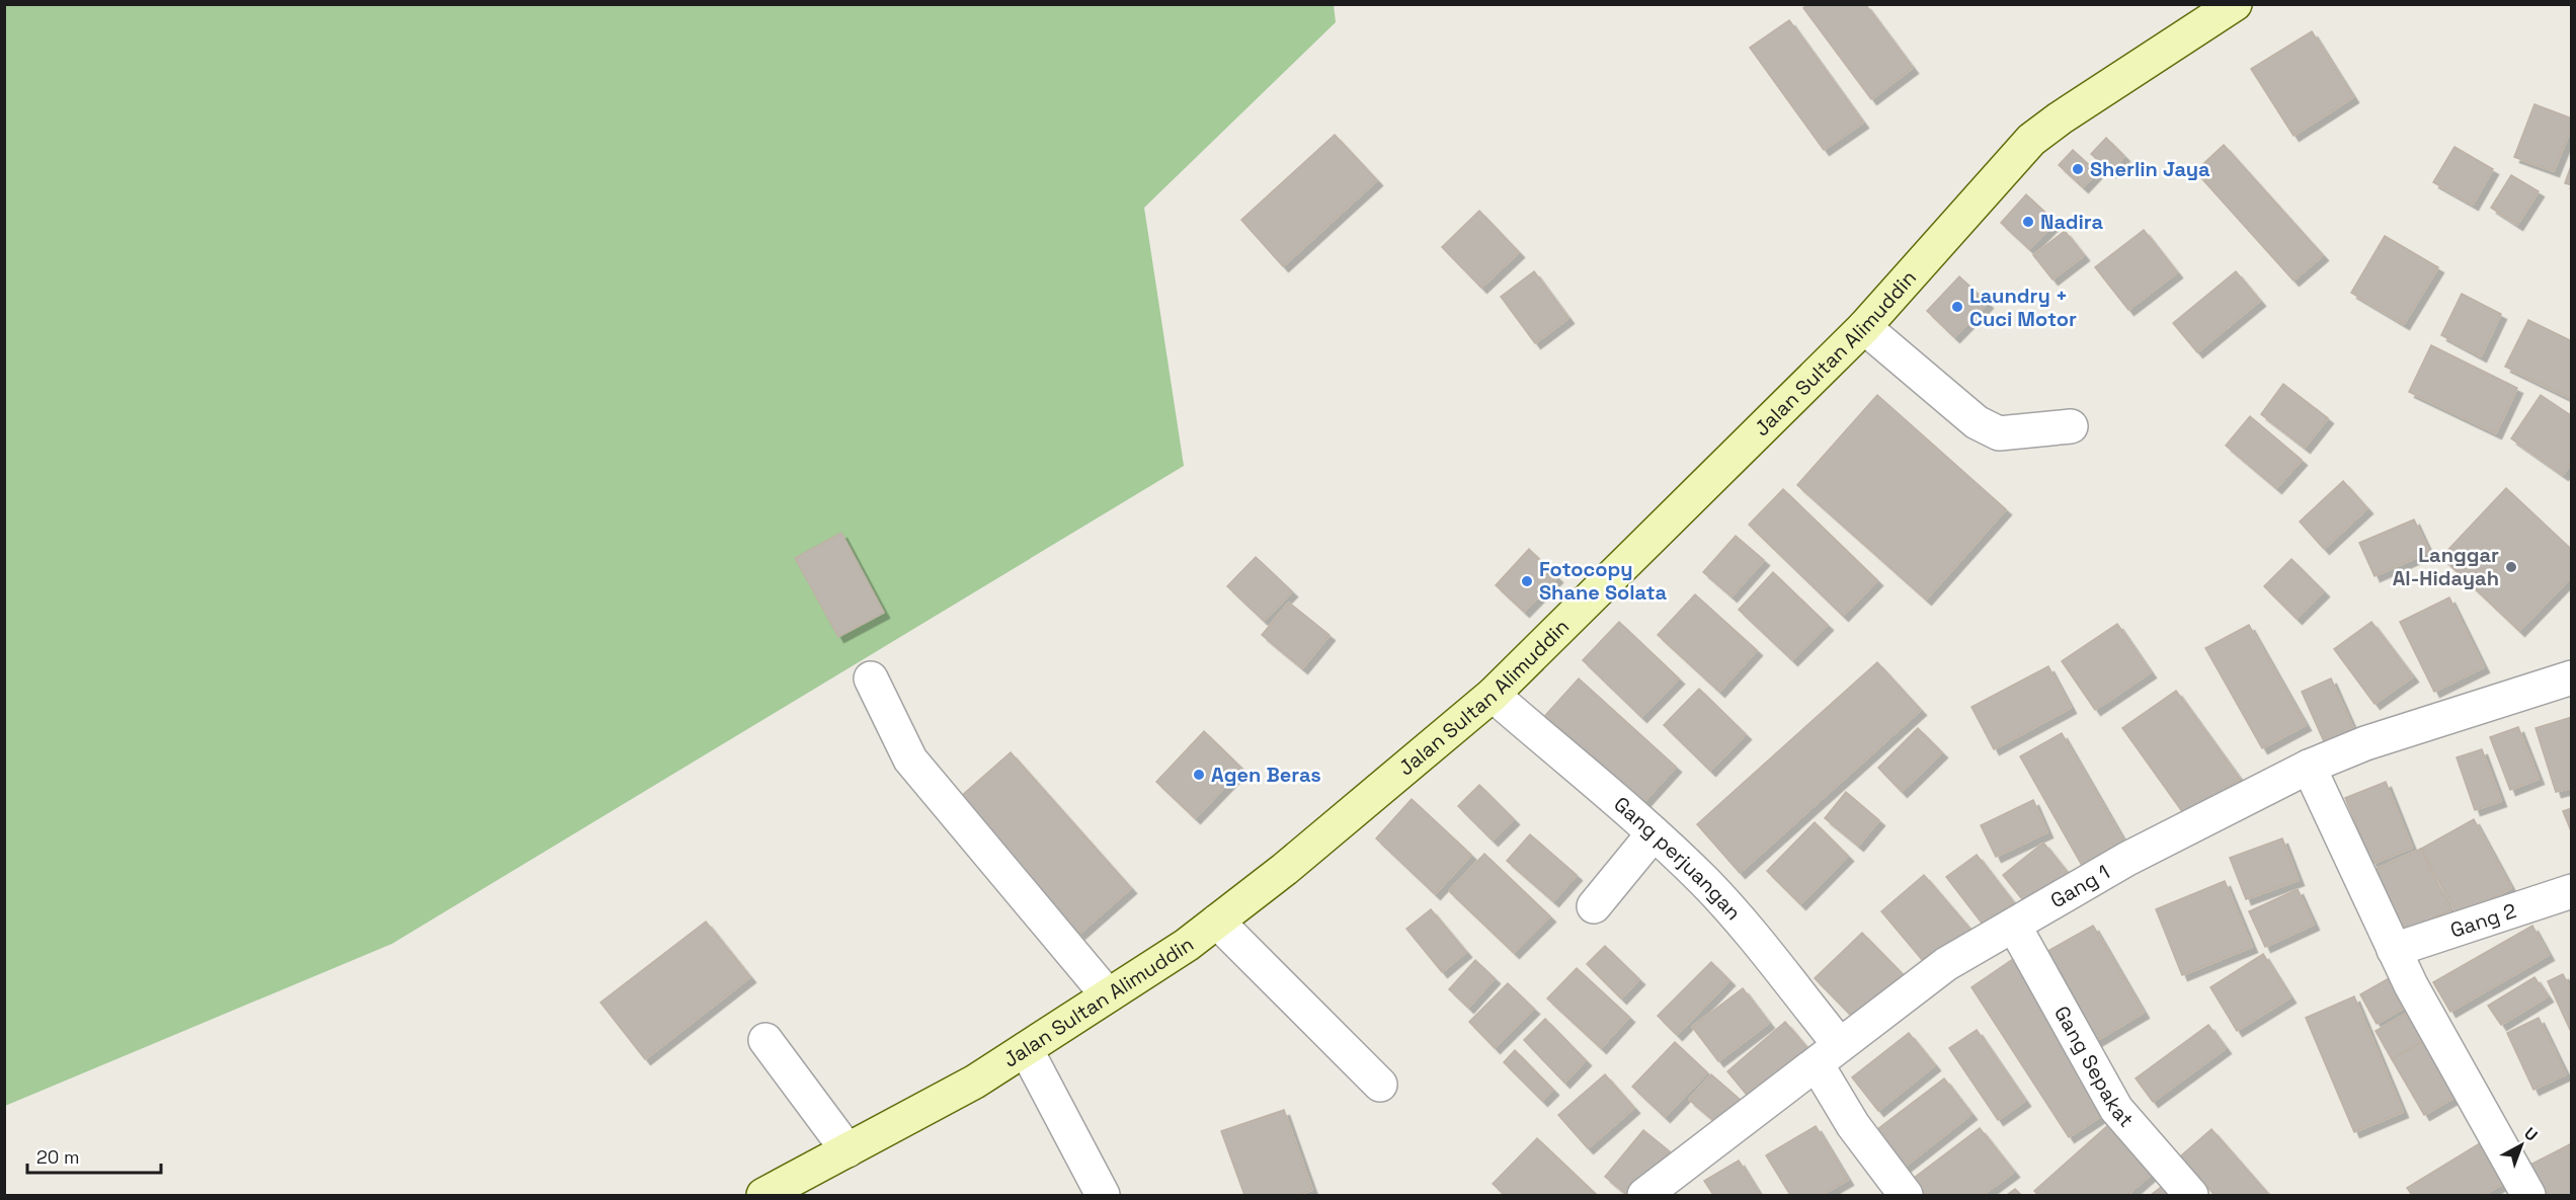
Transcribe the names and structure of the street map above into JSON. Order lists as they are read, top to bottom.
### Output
{
  "streets": {
    "main road": ["Jalan Sultan Alimuddin"],
    "street": [
      "Gang perjuangan",
      "Gang 1",
      "Gang 2",
      "Gang Sepakat"
    ]
  },
  "crossings": [
    ["Jalan Sultan Alimuddin", "Gang perjuangan"],
    ["Gang perjuangan", "Gang 1"],
    ["Gang 1", "Gang Sepakat"]
  ],
  "places": [
    "Sherlin Jaya",
    "Nadira",
    "Laundry + Cuci Motor",
    "Langgar Al-Hidayah",
    "Fotocopy Shane Solata",
    "Agen Beras"
  ],
  "scale_bar": "20 m",
  "north": "top right"
}
